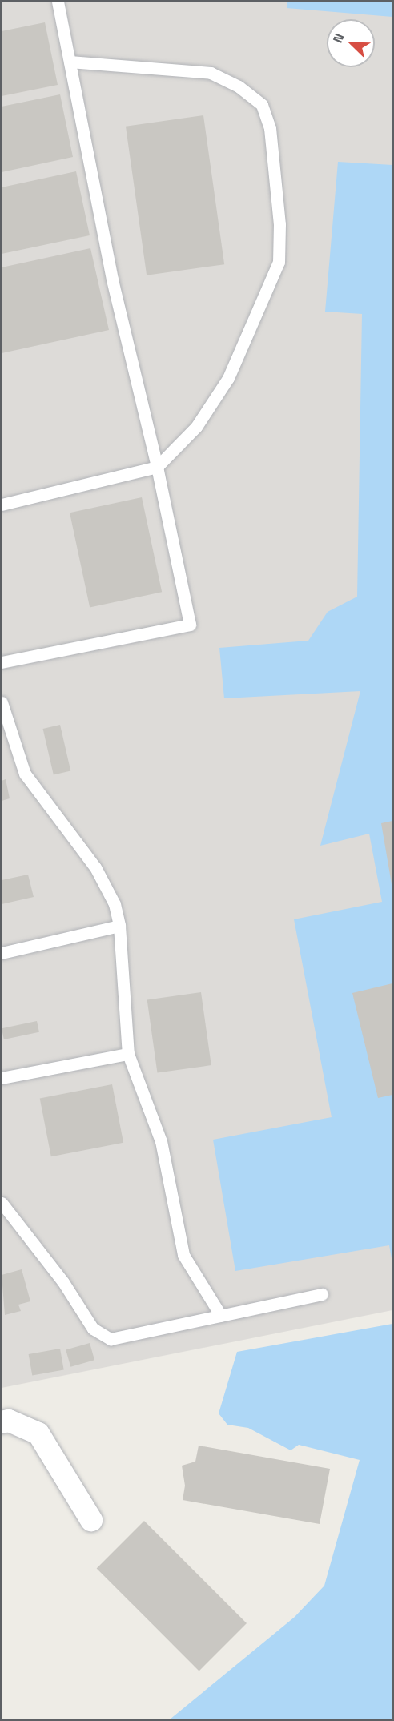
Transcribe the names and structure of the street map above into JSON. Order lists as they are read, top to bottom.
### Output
{
  "north": "top left"
}
